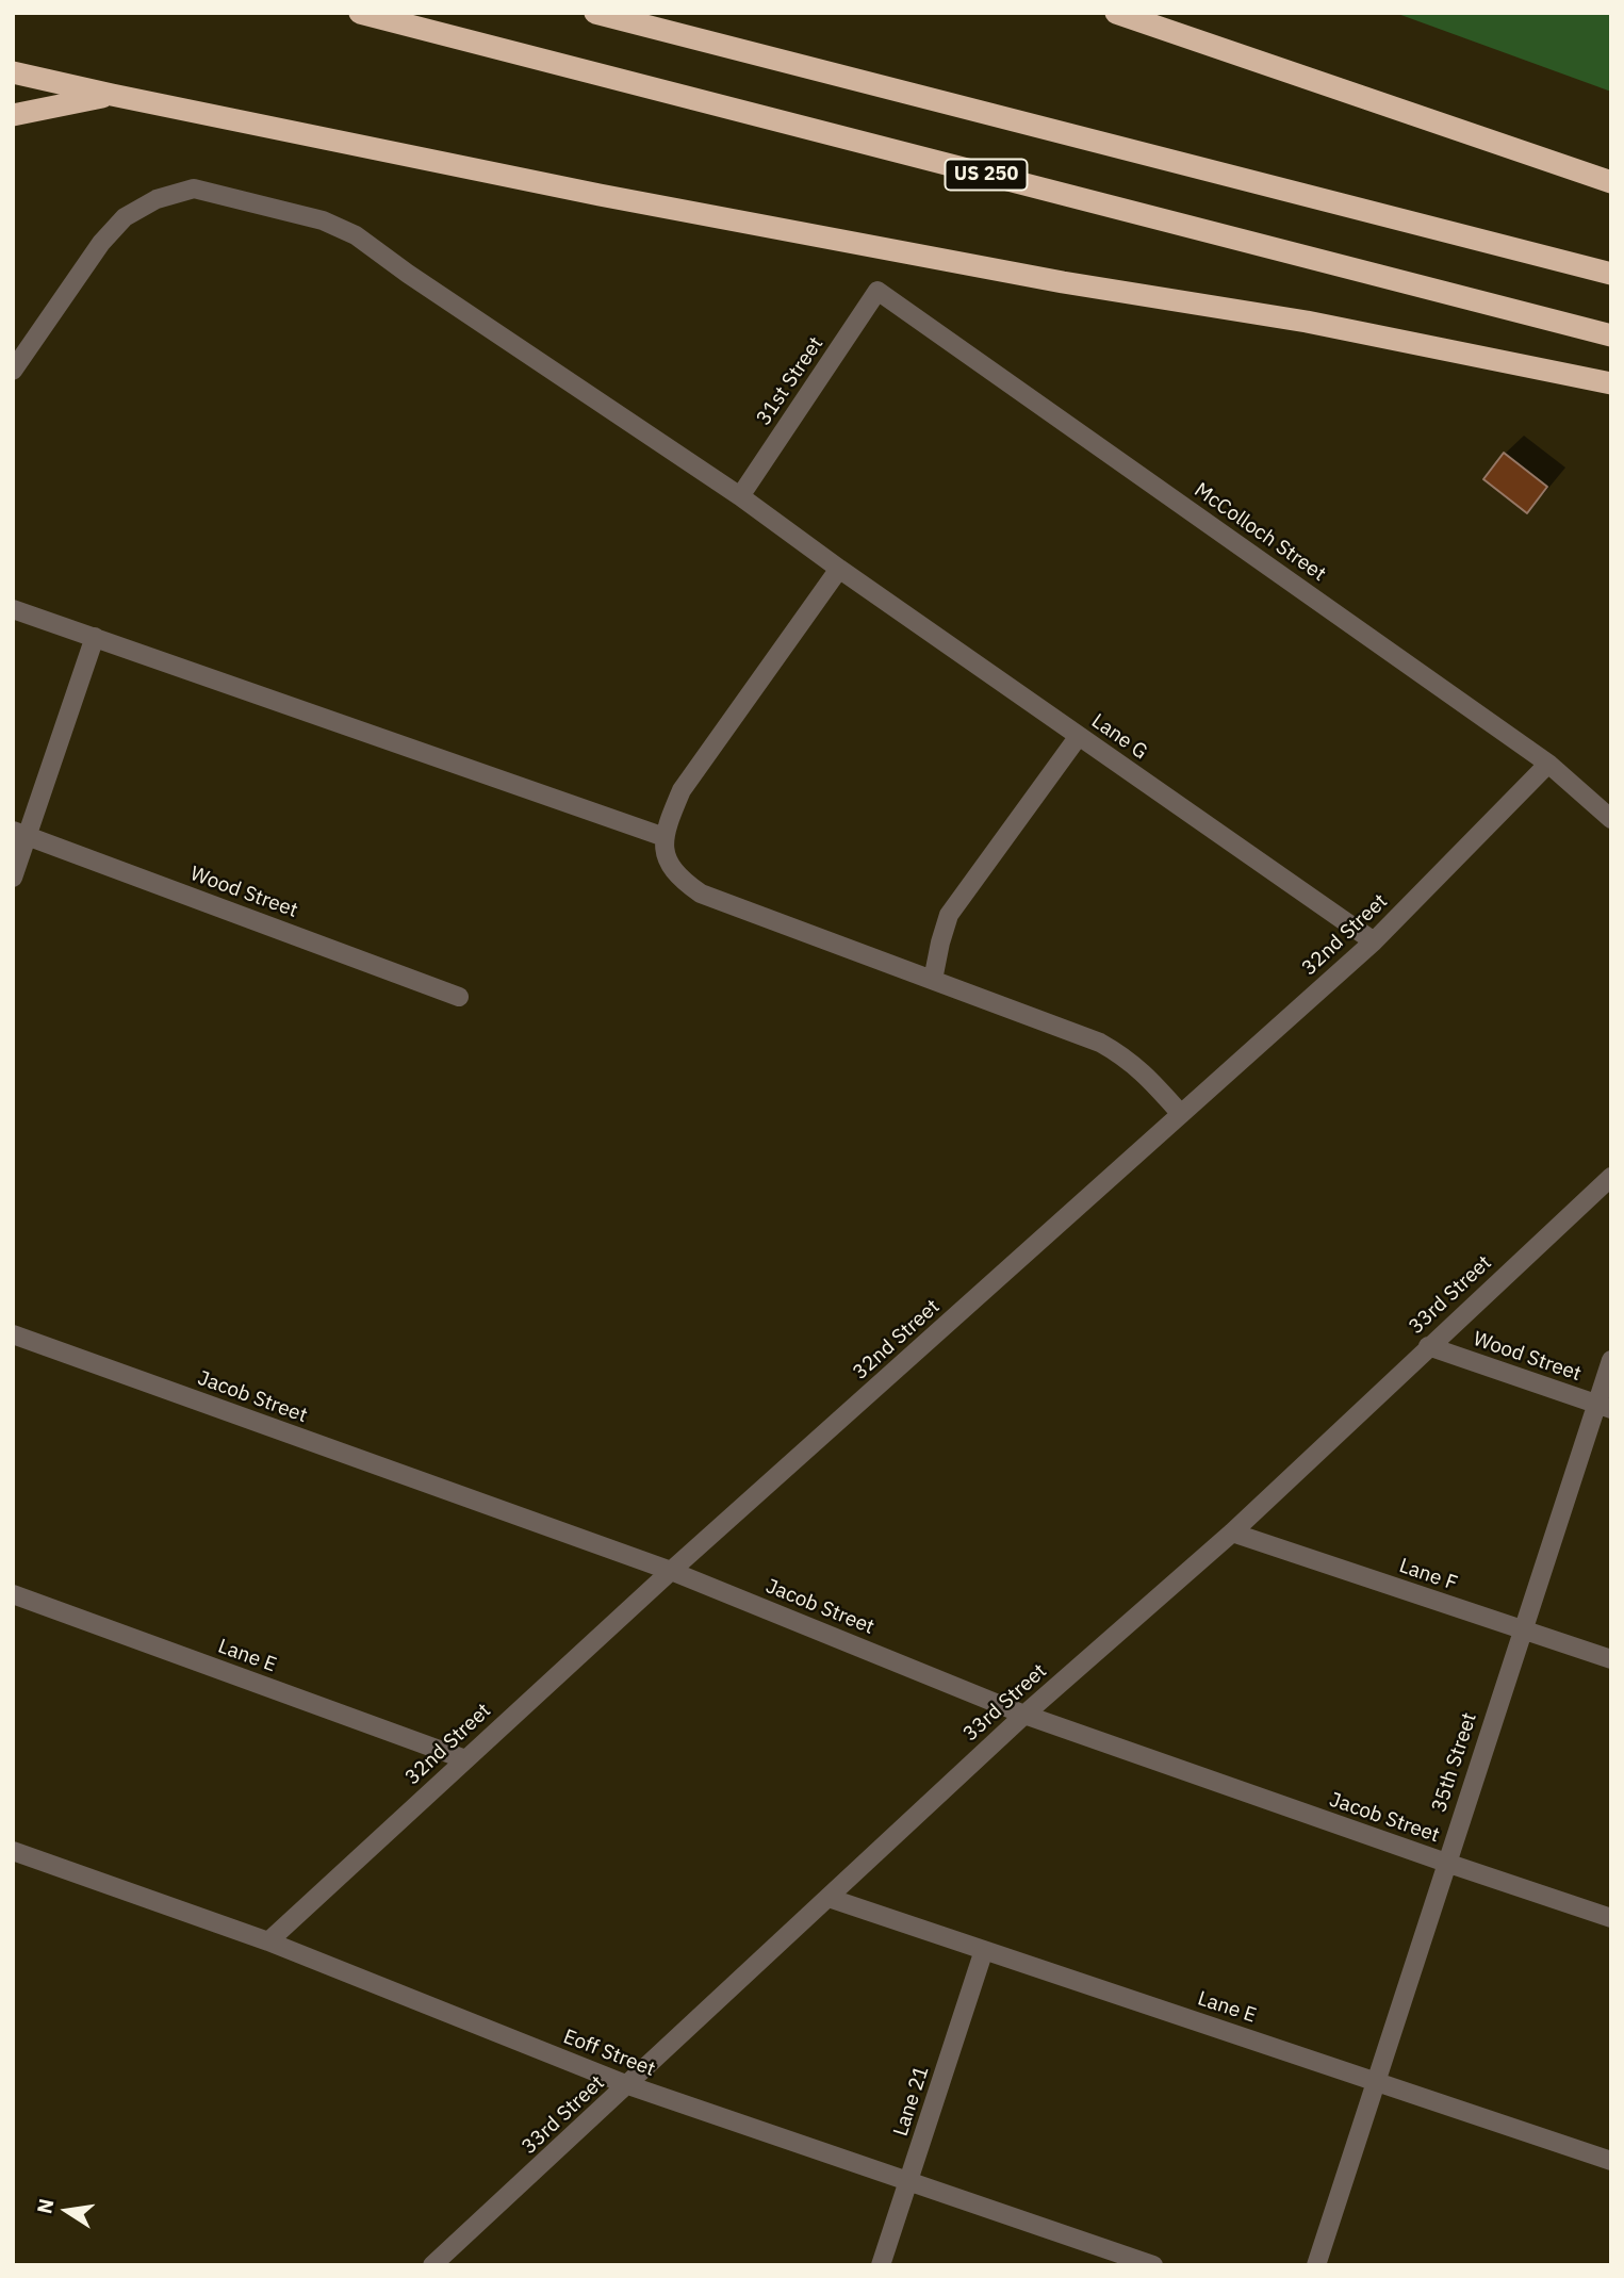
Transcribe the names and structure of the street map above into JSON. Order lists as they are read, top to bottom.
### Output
{
  "streets": {
    "highway": ["US 250"],
    "street": [
      "31st Street",
      "McColloch Street",
      "Lane G",
      "Wood Street",
      "32nd Street",
      "33rd Street",
      "Jacob Street",
      "Lane F",
      "Lane E",
      "35th Street",
      "Eoff Street",
      "Lane 21"
    ]
  },
  "crossings": [
    ["31st Street", "McColloch Street"],
    ["31st Street", "Lane G"],
    ["McColloch Street", "32nd Street"],
    ["Lane G", "32nd Street"],
    ["Wood Street", "33rd Street"],
    ["Wood Street", "35th Street"],
    ["32nd Street", "Jacob Street"],
    ["32nd Street", "Lane E"],
    ["32nd Street", "Eoff Street"],
    ["33rd Street", "Jacob Street"],
    ["33rd Street", "Lane F"],
    ["33rd Street", "Lane E"],
    ["33rd Street", "Eoff Street"],
    ["Jacob Street", "35th Street"],
    ["Lane F", "35th Street"],
    ["Lane E", "35th Street"],
    ["Lane E", "Lane 21"],
    ["Eoff Street", "Lane 21"]
  ],
  "north": "left"
}
